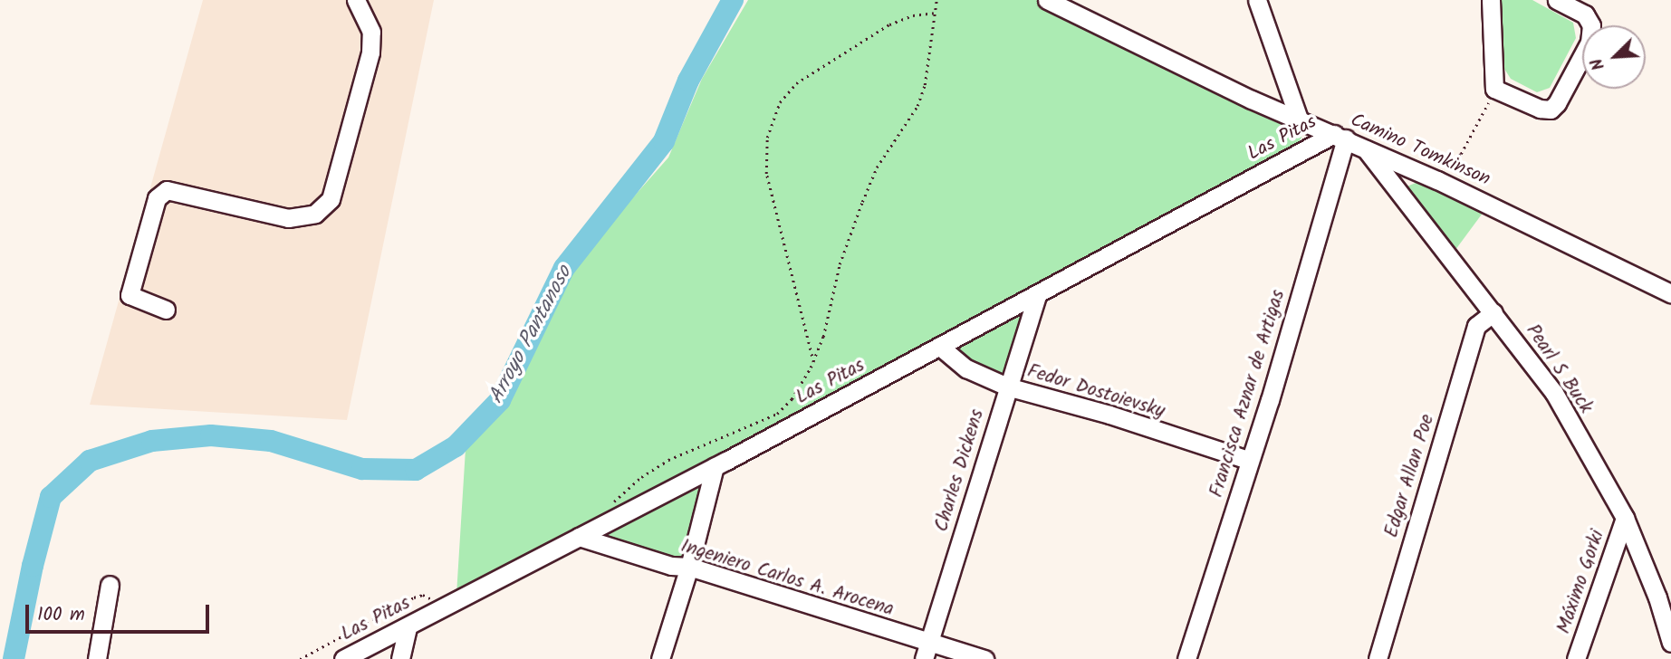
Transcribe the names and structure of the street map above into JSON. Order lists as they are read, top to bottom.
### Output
{
  "streets": {
    "street": [
      "Las Pitas",
      "Camino Tomkinson",
      "Pearl S Buck",
      "Fedor Dostoievsky",
      "Francisca Aznar de Artigas",
      "Charles Dickens",
      "Edgar Allan Poe",
      "Ingeniero Carlos A. Arocena",
      "Máximo Gorki"
    ]
  },
  "crossings": [
    ["Las Pitas", "Camino Tomkinson"],
    ["Las Pitas", "Fedor Dostoievsky"],
    ["Las Pitas", "Francisca Aznar de Artigas"],
    ["Las Pitas", "Charles Dickens"],
    ["Las Pitas", "Ingeniero Carlos A. Arocena"],
    ["Camino Tomkinson", "Pearl S Buck"],
    ["Camino Tomkinson", "Francisca Aznar de Artigas"],
    ["Pearl S Buck", "Edgar Allan Poe"],
    ["Pearl S Buck", "Máximo Gorki"],
    ["Fedor Dostoievsky", "Francisca Aznar de Artigas"],
    ["Fedor Dostoievsky", "Charles Dickens"],
    ["Charles Dickens", "Ingeniero Carlos A. Arocena"]
  ],
  "water": ["Arroyo Pantanoso"],
  "scale_bar": "100 m",
  "north": "bottom left"
}
